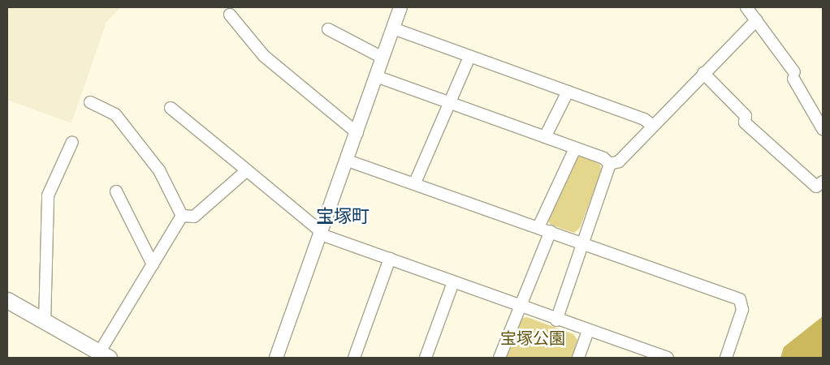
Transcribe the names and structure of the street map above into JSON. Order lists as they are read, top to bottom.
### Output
{
  "districts": ["宝塚町"],
  "parks": ["宝塚公園"]
}
